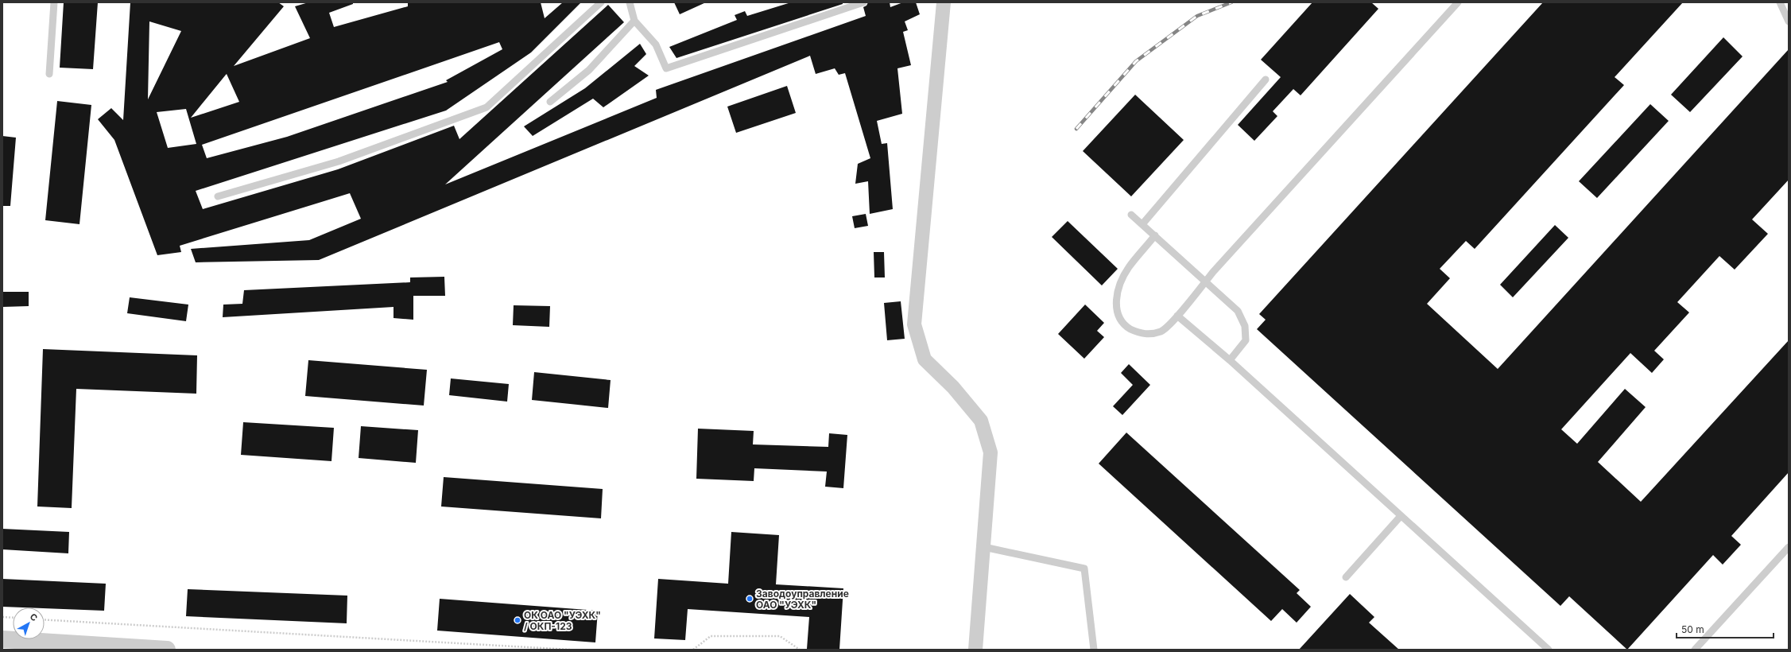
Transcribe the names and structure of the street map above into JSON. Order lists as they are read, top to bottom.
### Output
{
  "places": ["Заводоуправление ОАО \"УЭХК\"", "ОК ОАО \"УЭХК\" / ОКП-123"],
  "scale_bar": "50 m",
  "north": "top right"
}
